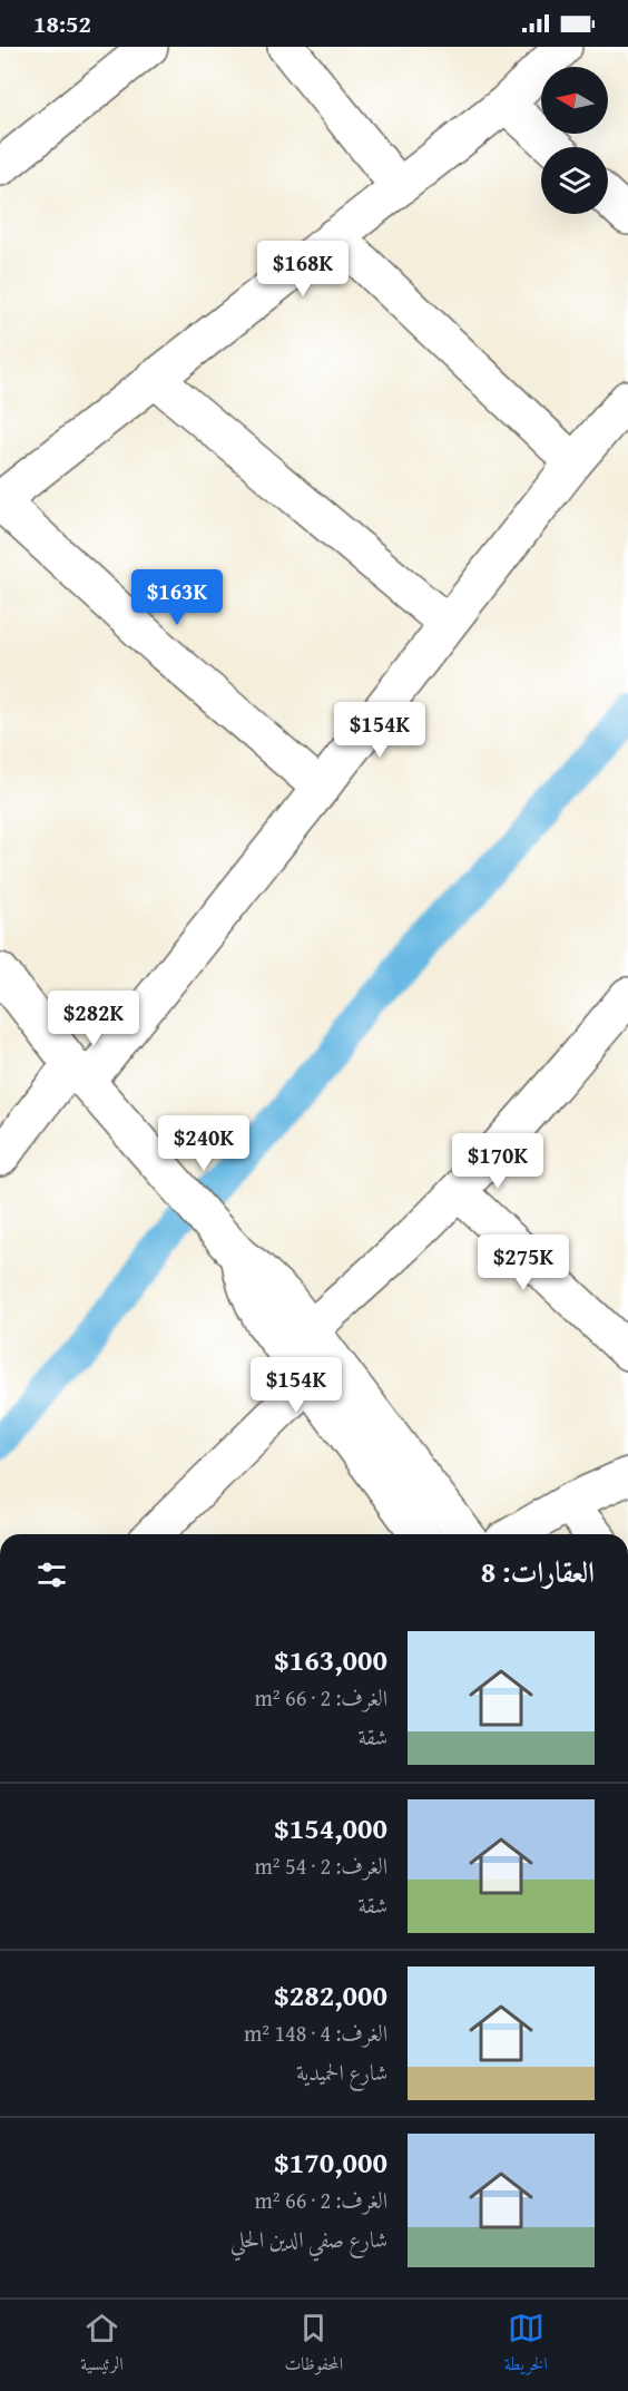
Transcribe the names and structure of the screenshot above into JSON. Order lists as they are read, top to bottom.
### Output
{
  "north": "left",
  "page": {
    "status": "18:52",
    "price": [
      "$168K",
      "$163K",
      "$154K",
      "$282K",
      "$240K",
      "$170K",
      "$275K",
      "$154K"
    ],
    "heading": "العقارات: 8",
    "list": [
      {
        "name": "$163,000",
        "note": "الغرف: 2 · 66 m² · شقة"
      },
      {
        "name": "$154,000",
        "note": "الغرف: 2 · 54 m² · شقة"
      },
      {
        "name": "$282,000",
        "note": "الغرف: 4 · 148 m² · شارع الحميدية"
      },
      {
        "name": "$170,000",
        "note": "الغرف: 2 · 66 m² · شارع صفي الدين الحلي"
      }
    ],
    "tabs": ["الخريطة", "المحفوظات", "الرئيسية"]
  }
}
